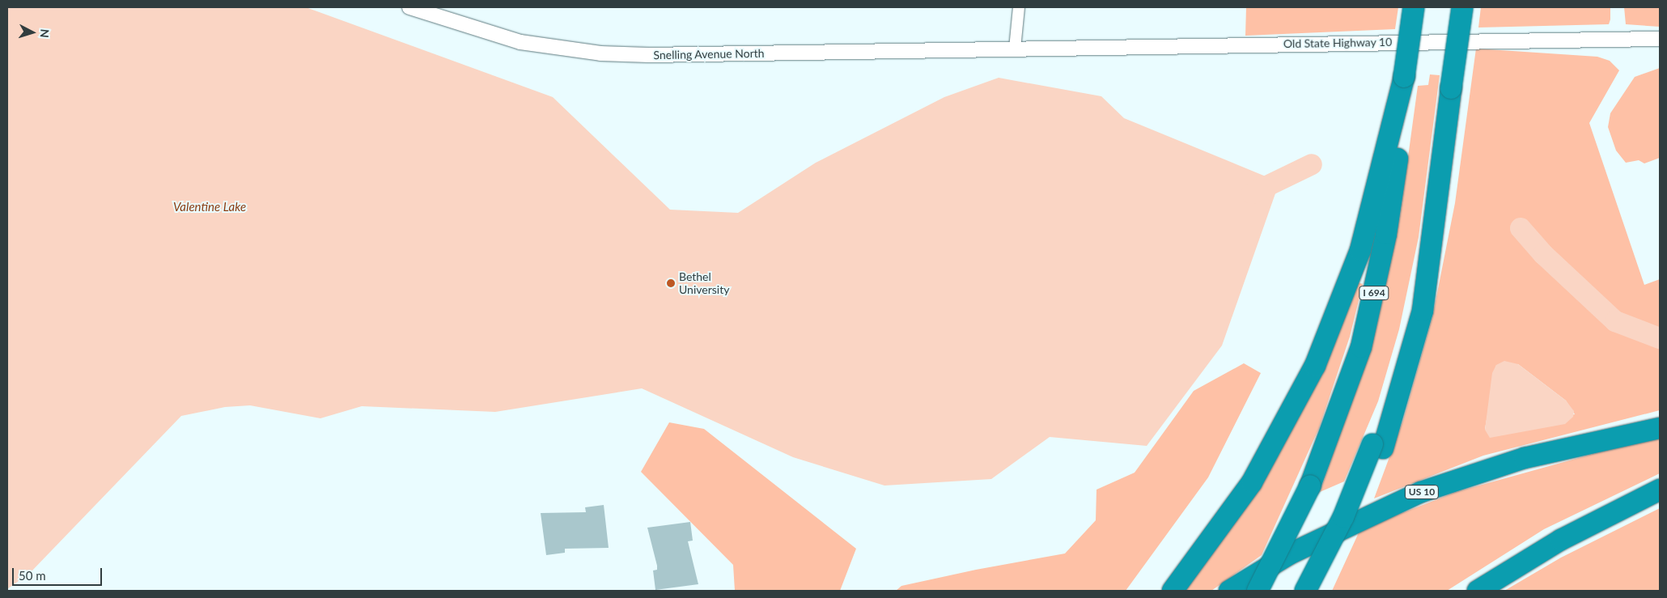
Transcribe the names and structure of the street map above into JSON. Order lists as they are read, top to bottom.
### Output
{
  "streets": {
    "highway": ["I 694", "US 10"],
    "street": ["Old State Highway 10", "Snelling Avenue North"]
  },
  "crossings": [
    ["Old State Highway 10", "Snelling Avenue North"]
  ],
  "water": ["Valentine Lake"],
  "places": ["Bethel University"],
  "scale_bar": "50 m",
  "north": "right"
}
